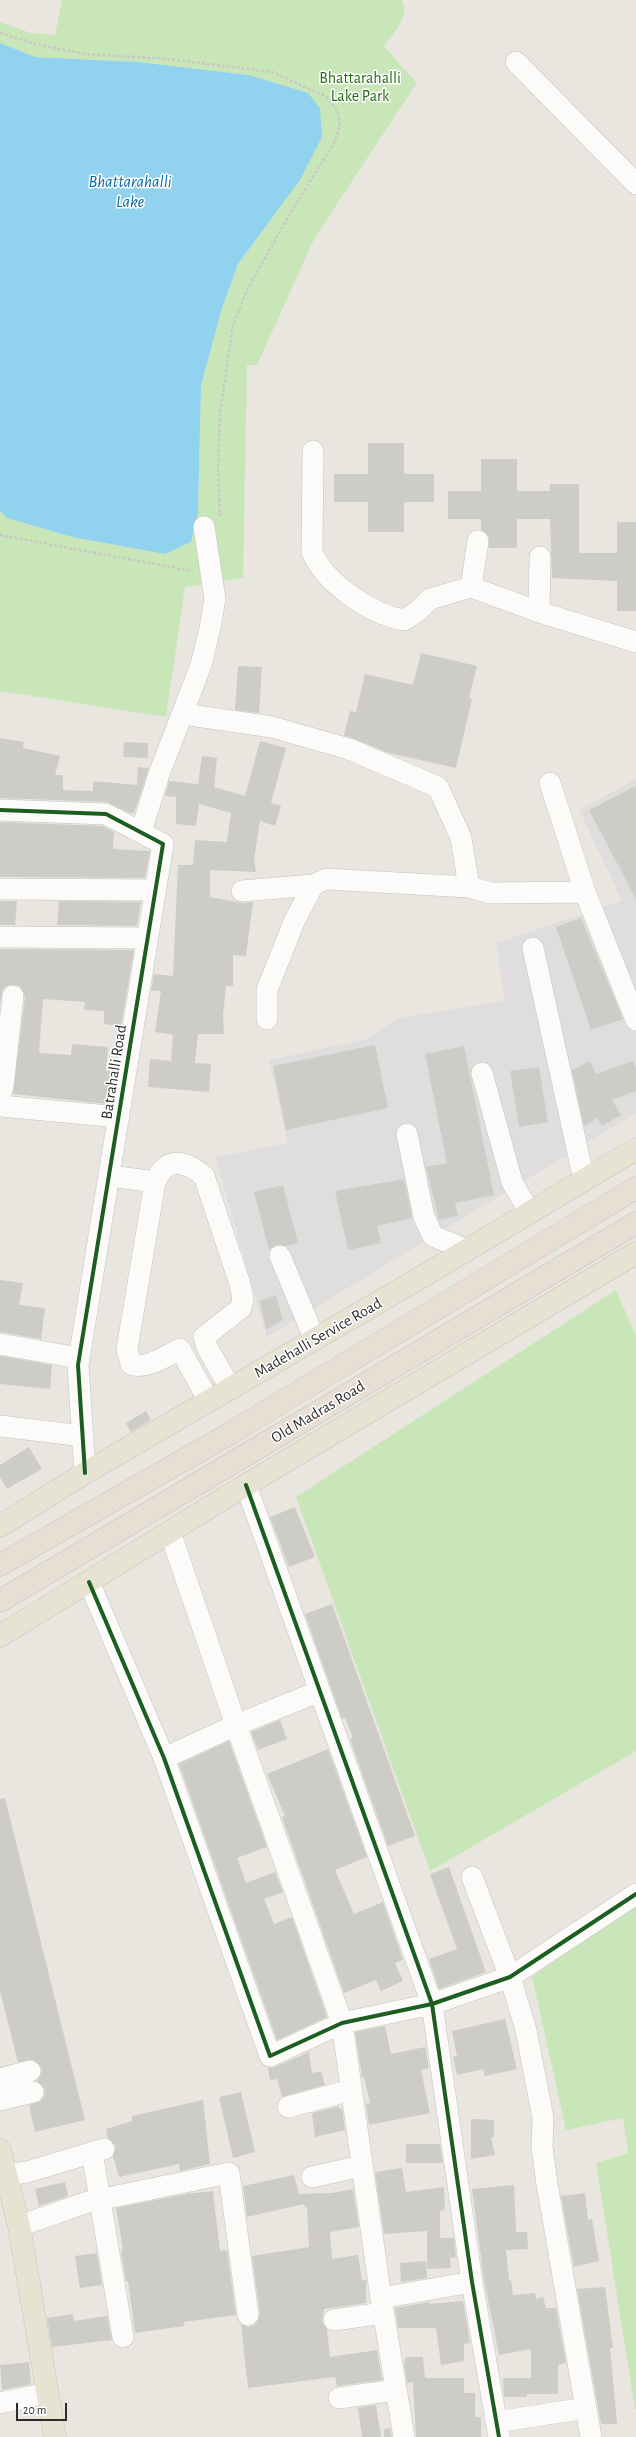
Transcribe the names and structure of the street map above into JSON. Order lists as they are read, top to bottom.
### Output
{
  "streets": {
    "highway": ["Old Madras Road"],
    "main road": ["Madehalli Service Road"],
    "street": ["Batrahalli Road"]
  },
  "crossings": [
    ["Batrahalli Road", "Madehalli Service Road"]
  ],
  "water": ["Bhattarahalli Lake"],
  "parks": ["Bhattarahalli Lake Park"],
  "scale_bar": "20 m"
}
